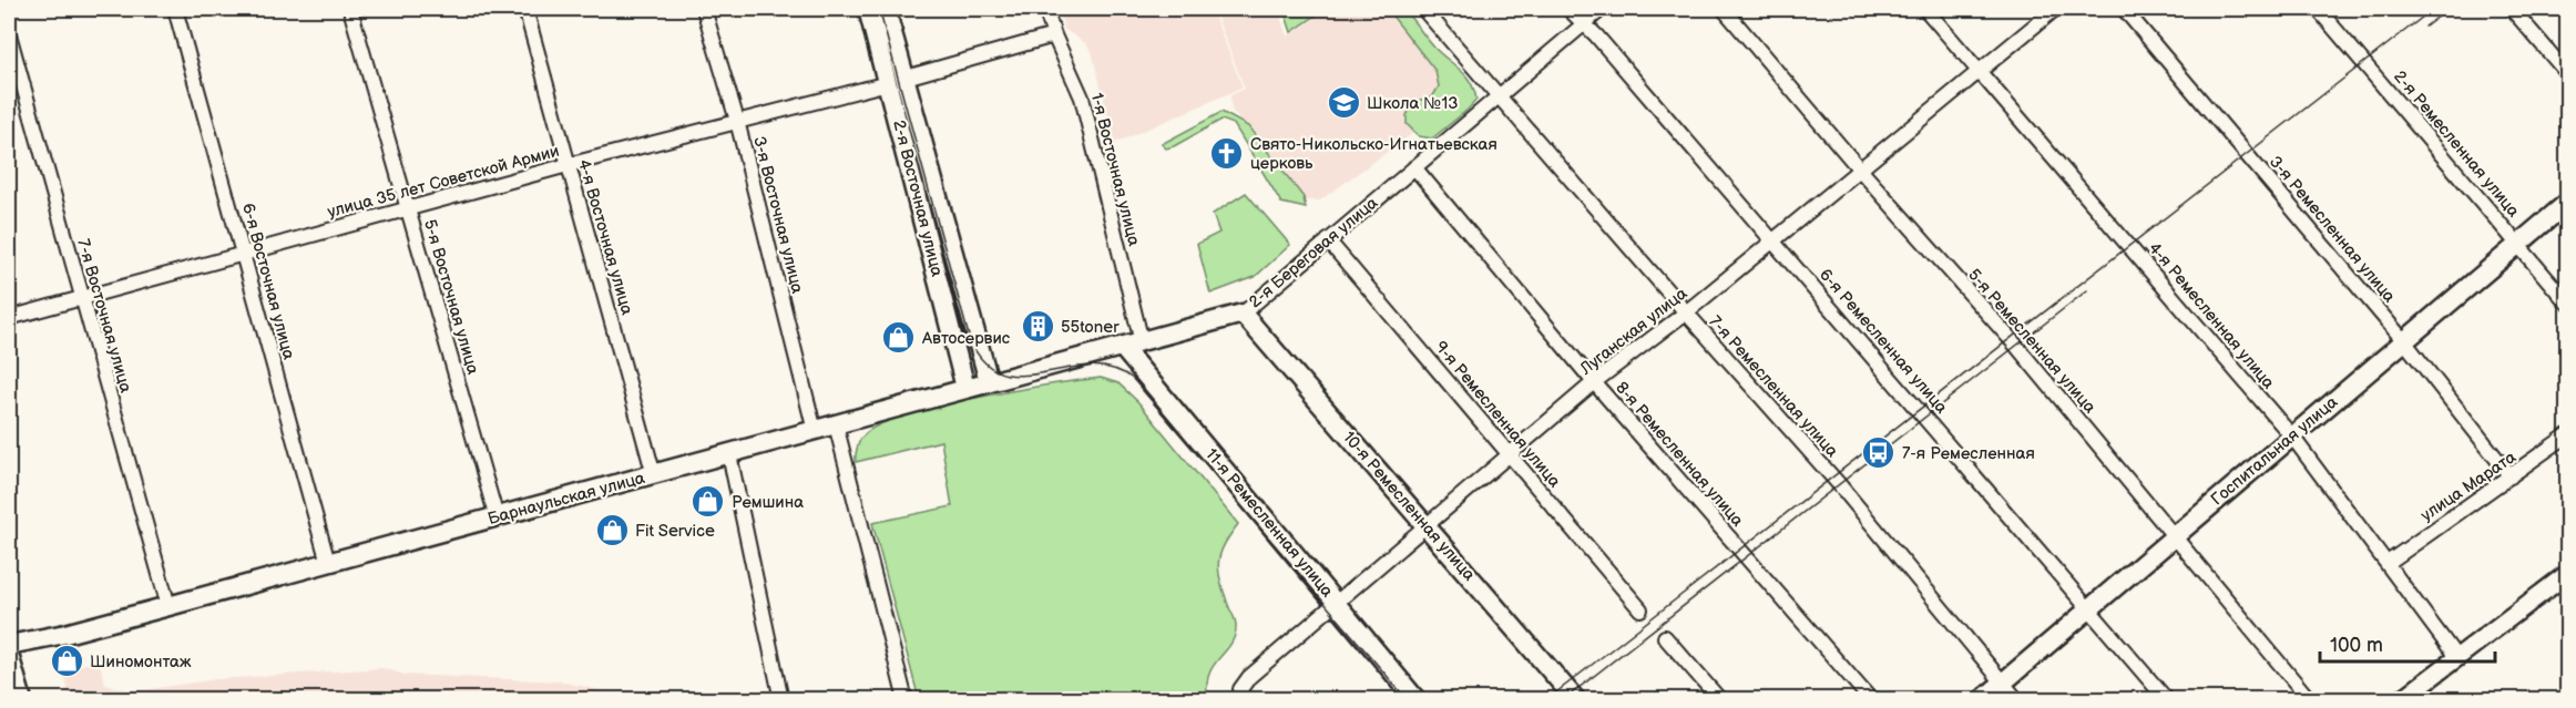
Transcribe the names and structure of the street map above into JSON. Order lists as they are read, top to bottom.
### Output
{
  "streets": {
    "main road": [
      "2-я Восточная улица",
      "2-я Береговая улица",
      "Госпитальная улица",
      "Барнаульская улица",
      "10-я Ремесленная улица",
      "11-я Ремесленная улица"
    ],
    "street": [
      "2-я Ремесленная улица",
      "1-я Восточная улица",
      "улица 35 лет Советской Армии",
      "3-я Восточная улица",
      "3-я Ремесленная улица",
      "4-я Восточная улица",
      "6-я Восточная улица",
      "5-я Восточная улица",
      "7-я Восточная улица",
      "4-я Ремесленная улица",
      "Луганская улица",
      "6-я Ремесленная улица",
      "5-я Ремесленная улица",
      "7-я Ремесленная улица",
      "9-я Ремесленная улица",
      "8-я Ремесленная улица",
      "улица Марата"
    ]
  },
  "crossings": [
    ["2-я Ремесленная улица", "Госпитальная улица"],
    ["1-я Восточная улица", "улица 35 лет Советской Армии"],
    ["1-я Восточная улица", "2-я Береговая улица"],
    ["улица 35 лет Советской Армии", "2-я Восточная улица"],
    ["улица 35 лет Советской Армии", "3-я Восточная улица"],
    ["улица 35 лет Советской Армии", "4-я Восточная улица"],
    ["улица 35 лет Советской Армии", "6-я Восточная улица"],
    ["улица 35 лет Советской Армии", "5-я Восточная улица"],
    ["улица 35 лет Советской Армии", "7-я Восточная улица"],
    ["2-я Восточная улица", "Барнаульская улица"],
    ["3-я Восточная улица", "Барнаульская улица"],
    ["3-я Ремесленная улица", "Госпитальная улица"],
    ["3-я Ремесленная улица", "улица Марата"],
    ["4-я Восточная улица", "Барнаульская улица"],
    ["2-я Береговая улица", "6-я Ремесленная улица"],
    ["2-я Береговая улица", "7-я Ремесленная улица"],
    ["2-я Береговая улица", "9-я Ремесленная улица"],
    ["2-я Береговая улица", "8-я Ремесленная улица"],
    ["2-я Береговая улица", "Барнаульская улица"],
    ["2-я Береговая улица", "10-я Ремесленная улица"],
    ["2-я Береговая улица", "11-я Ремесленная улица"],
    ["6-я Восточная улица", "Барнаульская улица"],
    ["5-я Восточная улица", "Барнаульская улица"],
    ["7-я Восточная улица", "Барнаульская улица"],
    ["4-я Ремесленная улица", "Луганская улица"],
    ["4-я Ремесленная улица", "Госпитальная улица"],
    ["4-я Ремесленная улица", "улица Марата"],
    ["Луганская улица", "6-я Ремесленная улица"],
    ["Луганская улица", "5-я Ремесленная улица"],
    ["Луганская улица", "7-я Ремесленная улица"],
    ["Луганская улица", "9-я Ремесленная улица"],
    ["Луганская улица", "8-я Ремесленная улица"],
    ["Луганская улица", "10-я Ремесленная улица"],
    ["Луганская улица", "11-я Ремесленная улица"],
    ["6-я Ремесленная улица", "Госпитальная улица"],
    ["5-я Ремесленная улица", "Госпитальная улица"],
    ["7-я Ремесленная улица", "Госпитальная улица"],
    ["Барнаульская улица", "11-я Ремесленная улица"]
  ],
  "places": {
    "school or university": ["Школа №13"],
    "church": ["Свято-Никольско-Игнатьевская церковь"],
    "building": ["55toner"],
    "shop": [
      "Автосервис",
      "Ремшина",
      "Fit Service",
      "Шиномонтаж"
    ],
    "bus stop": ["7-я Ремесленная"]
  },
  "scale_bar": "100 m"
}
